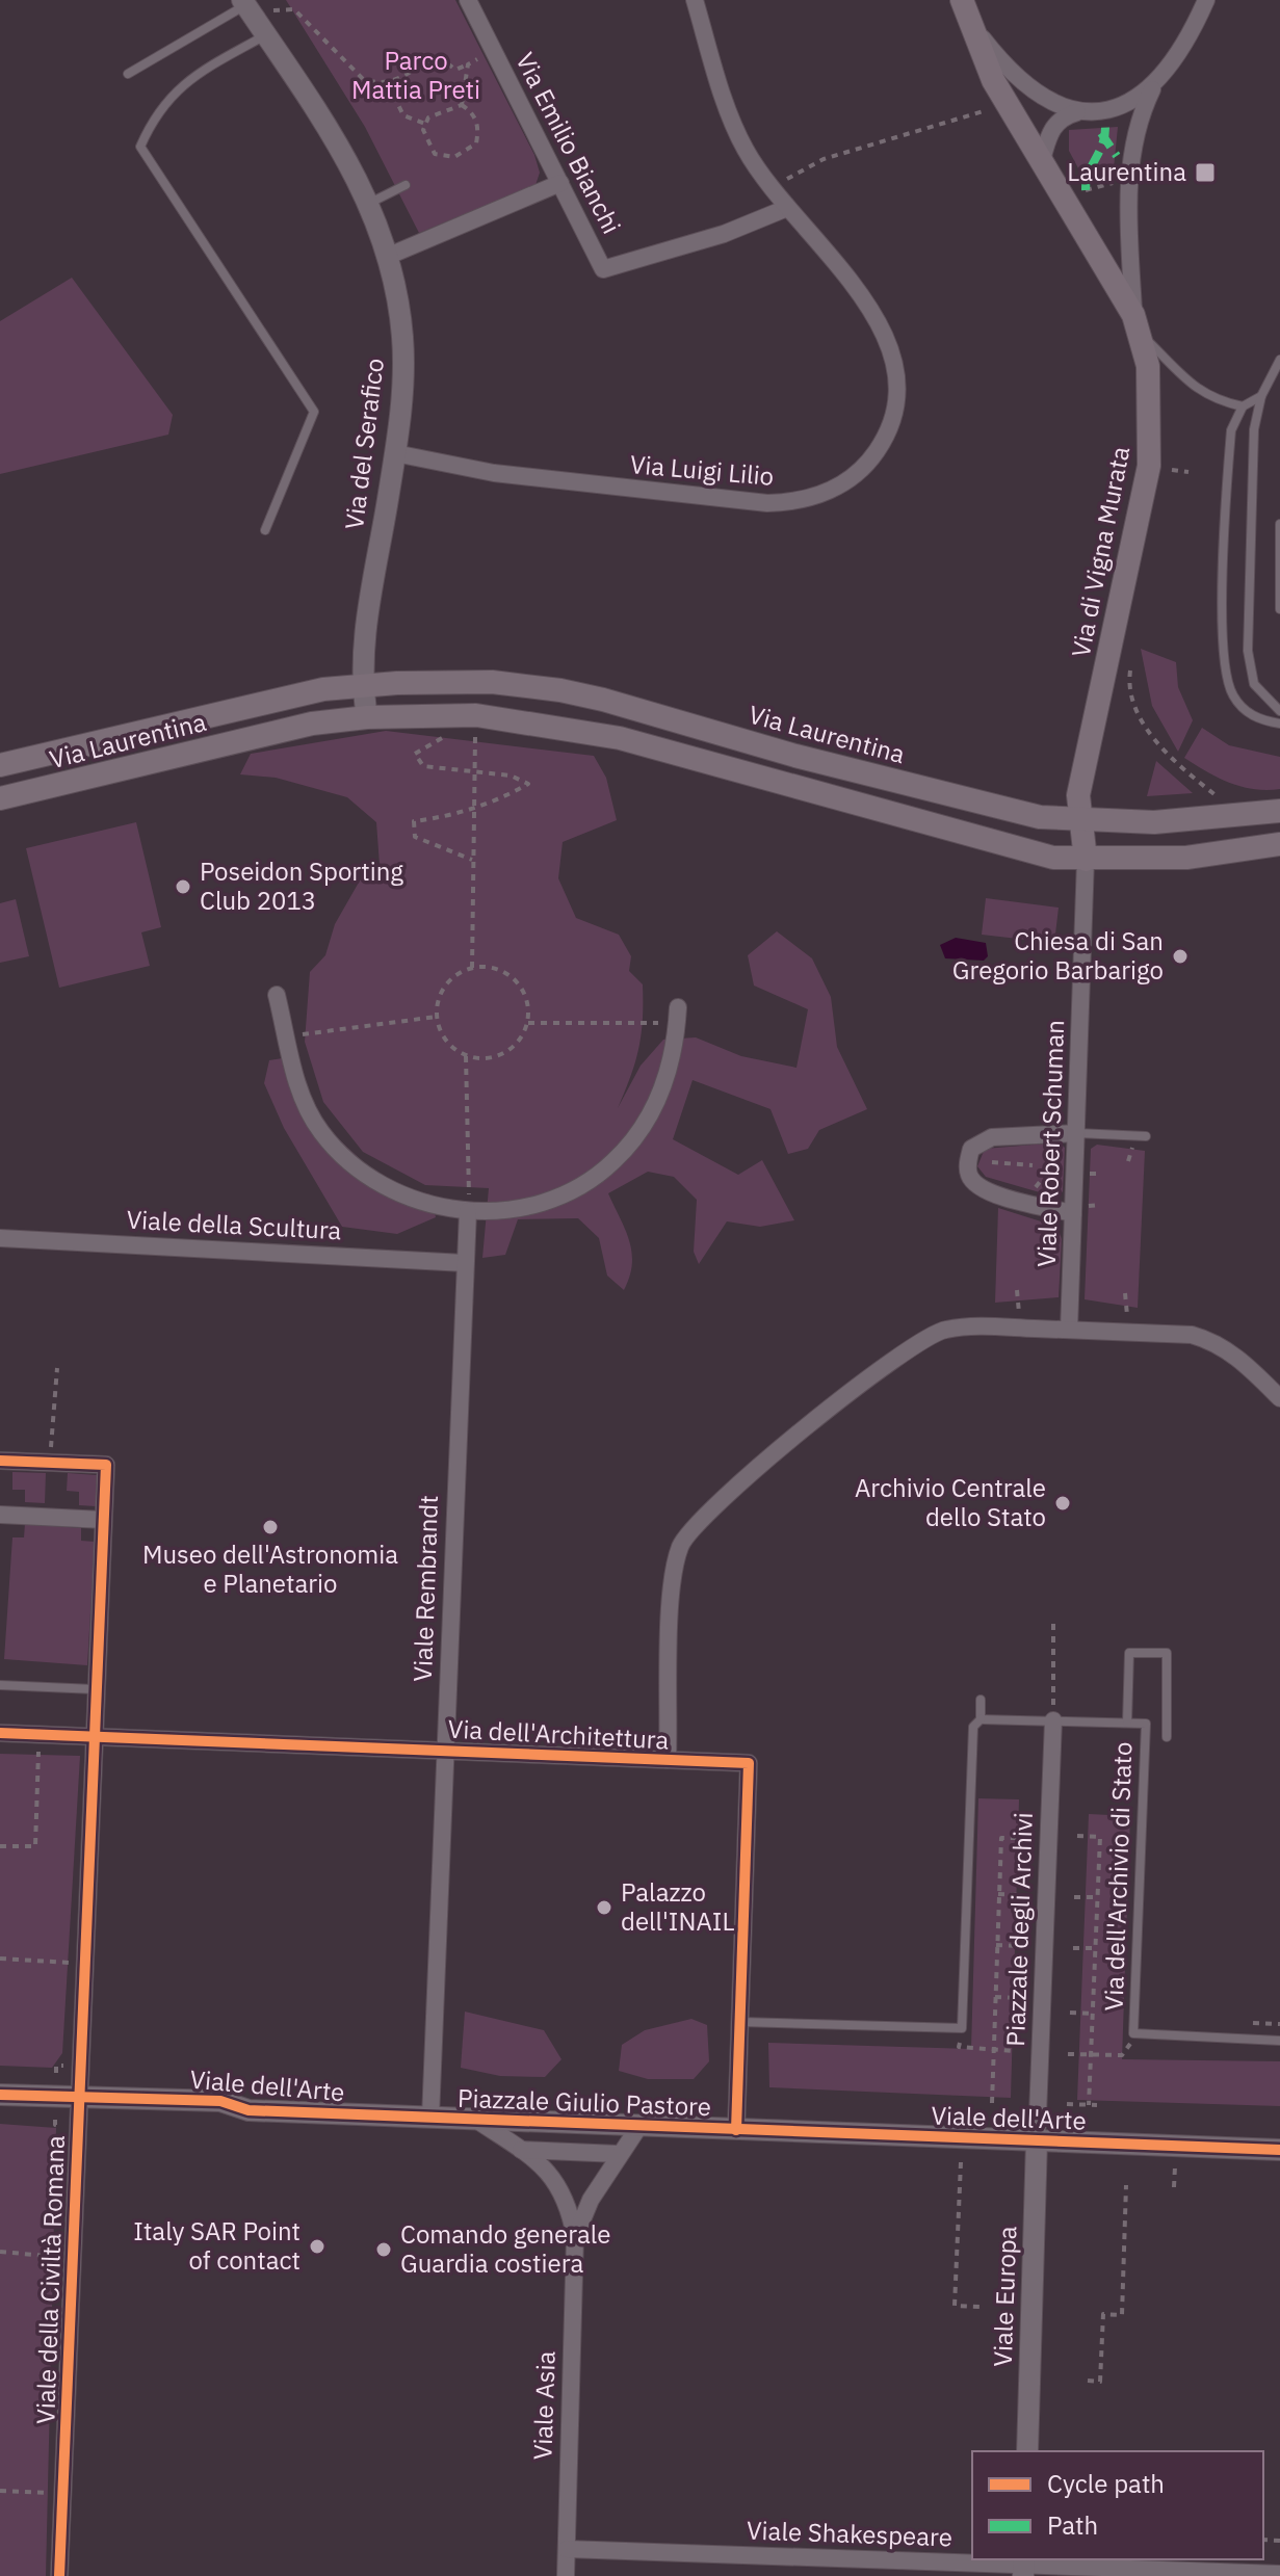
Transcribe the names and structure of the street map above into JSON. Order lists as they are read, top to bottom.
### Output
{
  "streets": {
    "main road": ["Via di Vigna Murata", "Via Laurentina"],
    "street": [
      "Via Emilio Bianchi",
      "Via del Serafico",
      "Via Luigi Lilio",
      "Viale Robert Schuman",
      "Viale della Scultura",
      "Viale Rembrandt",
      "Via dell'Architettura",
      "Piazzale degli Archivi",
      "Viale dell'Arte",
      "Piazzale Giulio Pastore",
      "Viale della Civiltà Romana",
      "Viale Europa",
      "Viale Asia",
      "Viale Shakespeare"
    ],
    "lane": ["Via dell'Archivio di Stato"]
  },
  "crossings": [
    ["Via Emilio Bianchi", "Via Luigi Lilio"],
    ["Via del Serafico", "Via Luigi Lilio"],
    ["Via del Serafico", "Via Laurentina"],
    ["Via di Vigna Murata", "Via Laurentina"],
    ["Via di Vigna Murata", "Viale Robert Schuman"],
    ["Via Laurentina", "Viale Robert Schuman"],
    ["Viale della Scultura", "Viale Rembrandt"],
    ["Viale Rembrandt", "Via dell'Architettura"],
    ["Viale Rembrandt", "Viale dell'Arte"],
    ["Viale Rembrandt", "Piazzale Giulio Pastore"],
    ["Via dell'Architettura", "Viale dell'Arte"],
    ["Via dell'Architettura", "Piazzale Giulio Pastore"],
    ["Via dell'Architettura", "Viale della Civiltà Romana"],
    ["Piazzale degli Archivi", "Viale dell'Arte"],
    ["Piazzale degli Archivi", "Viale Europa"],
    ["Viale dell'Arte", "Piazzale Giulio Pastore"],
    ["Viale dell'Arte", "Viale della Civiltà Romana"],
    ["Viale dell'Arte", "Viale Europa"],
    ["Piazzale Giulio Pastore", "Viale Asia"],
    ["Viale Asia", "Viale Shakespeare"]
  ],
  "parks": ["Parco Mattia Preti"],
  "places": {
    "transit": ["Laurentina"],
    "other": [
      "Poseidon Sporting Club 2013",
      "Chiesa di San Gregorio Barbarigo",
      "Archivio Centrale dello Stato",
      "Museo dell'Astronomia e Planetario",
      "Palazzo dell'INAIL",
      "Italy SAR Point of contact",
      "Comando generale Guardia costiera"
    ]
  },
  "legend": ["Cycle path", "Path"]
}
